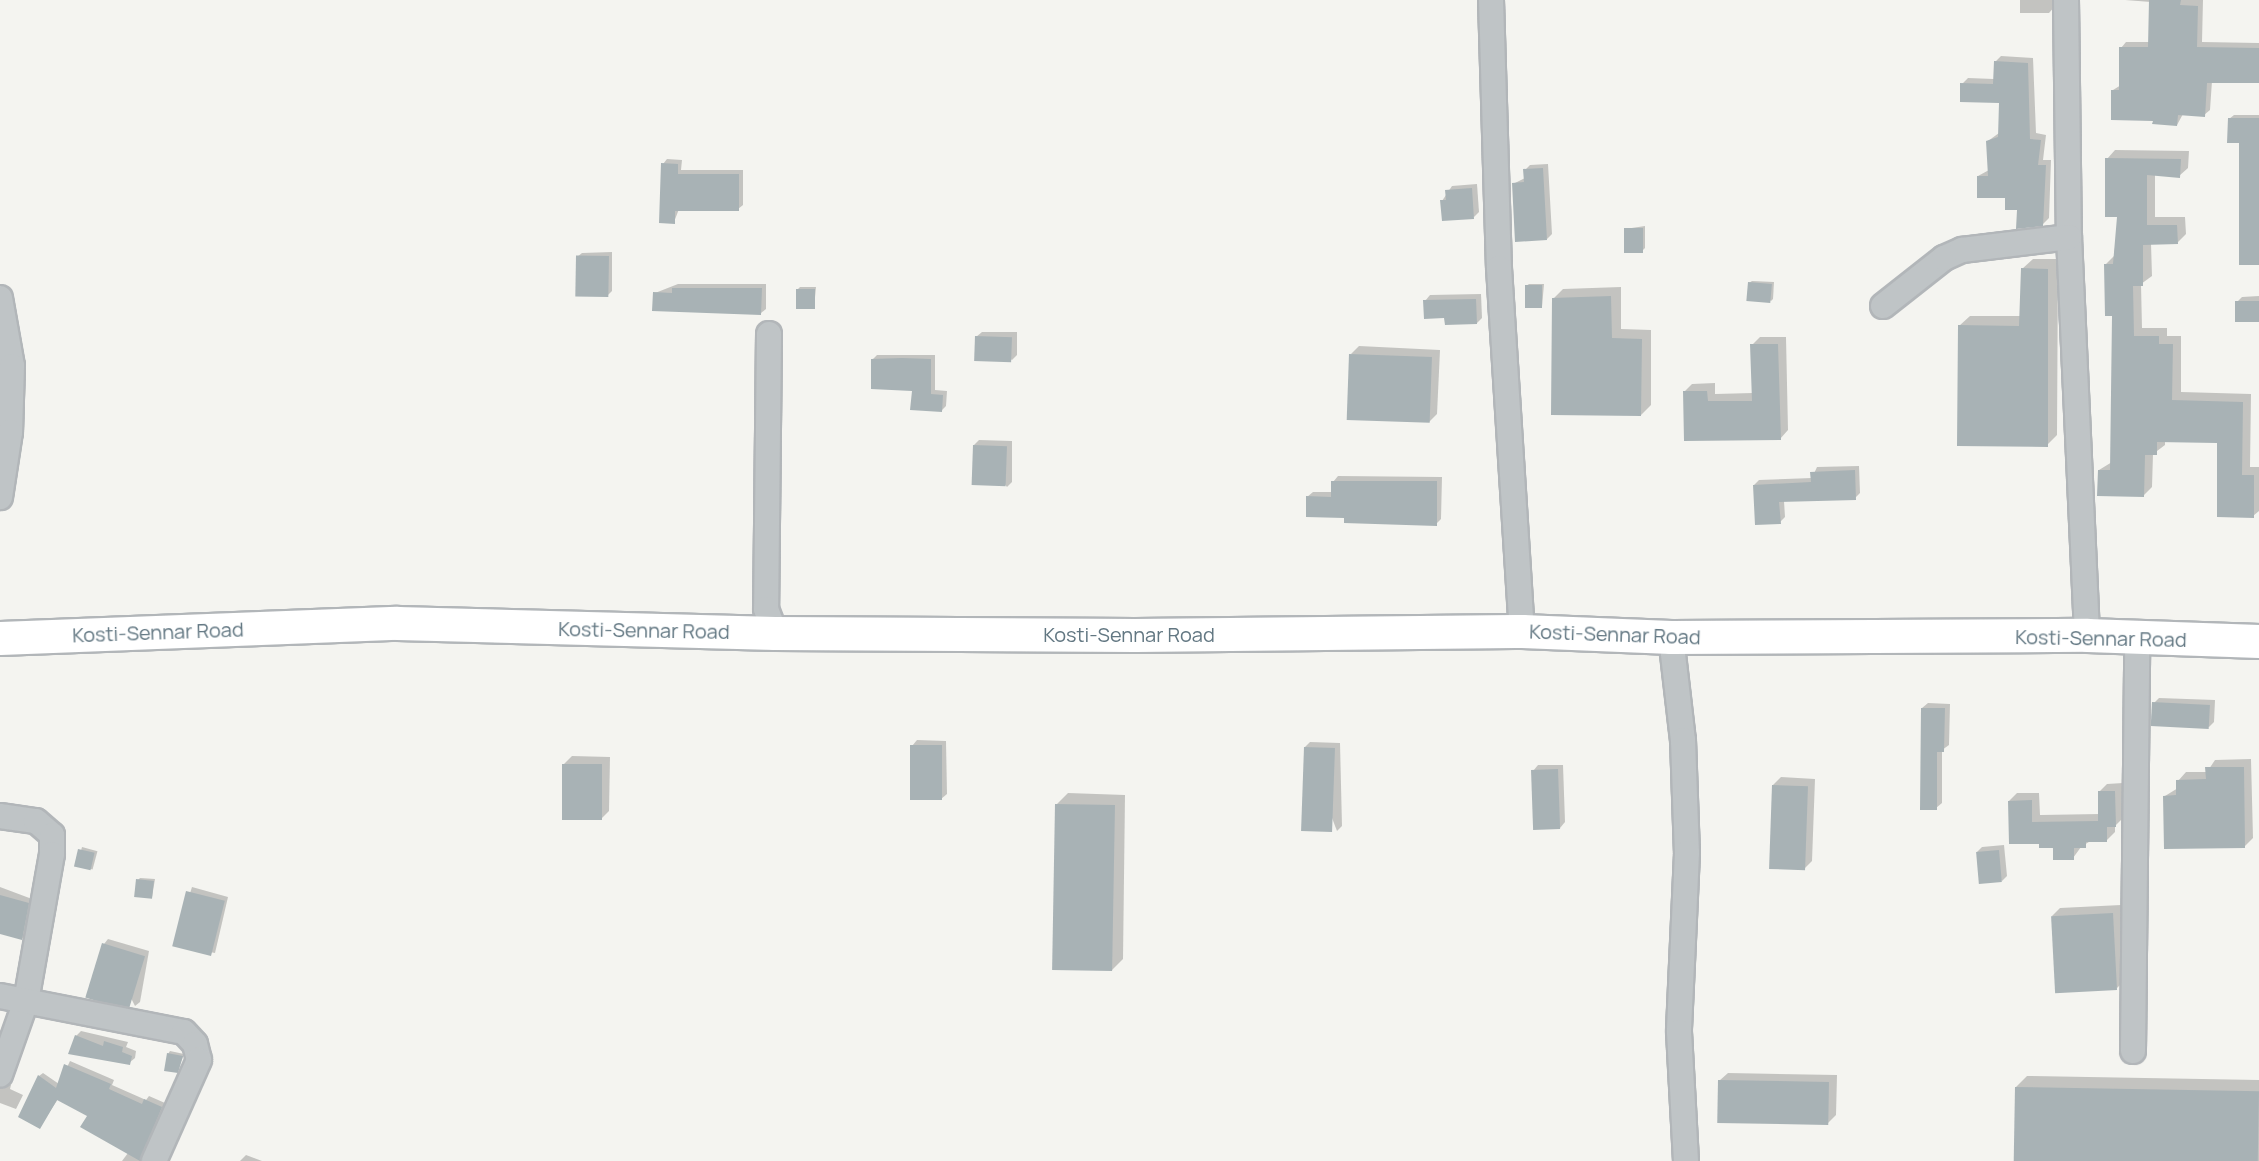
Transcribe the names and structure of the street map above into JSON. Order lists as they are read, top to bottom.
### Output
{
  "streets": {
    "highway": ["Kosti-Sennar Road"]
  }
}
